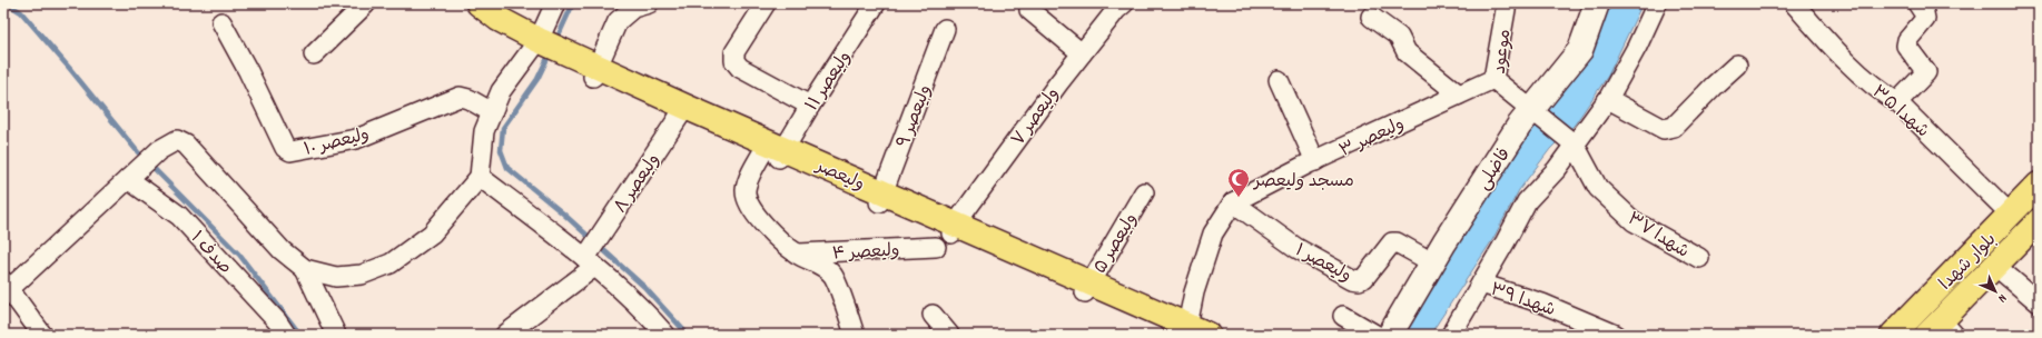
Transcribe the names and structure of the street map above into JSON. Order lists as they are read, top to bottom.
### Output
{
  "streets": {
    "main road": ["فاضلی", "ولیعصر", "بلوار شهدا"],
    "street": [
      "موعود",
      "ولیعصر ۱۱",
      "شهدا ۳۵",
      "ولیعصر ۹",
      "ولیعصر ۷",
      "ولیعصر ۳",
      "ولیعصر ۱۰",
      "ولیعصر ۸",
      "شهدا ۳۷",
      "ولیعصر ۵",
      "ولیعصر ۴",
      "صدف ۱",
      "ولیعصر ۱",
      "شهدا ۳۹"
    ]
  },
  "crossings": [
    ["موعود", "ولیعصر ۳"],
    ["موعود", "فاضلی"],
    ["موعود", "شهدا ۳۷"],
    ["ولیعصر ۱۱", "ولیعصر"],
    ["ولیعصر ۱۱", "ولیعصر ۴"],
    ["شهدا ۳۵", "بلوار شهدا"],
    ["ولیعصر ۹", "ولیعصر"],
    ["ولیعصر ۷", "ولیعصر"],
    ["ولیعصر ۷", "ولیعصر ۴"],
    ["ولیعصر ۳", "ولیعصر ۱"],
    ["فاضلی", "ولیعصر ۱"],
    ["ولیعصر", "ولیعصر ۸"],
    ["ولیعصر", "ولیعصر ۵"],
    ["ولیعصر", "ولیعصر ۴"]
  ],
  "places": {
    "mosque": ["مسجد ولیعصر"]
  },
  "north": "bottom right"
}
